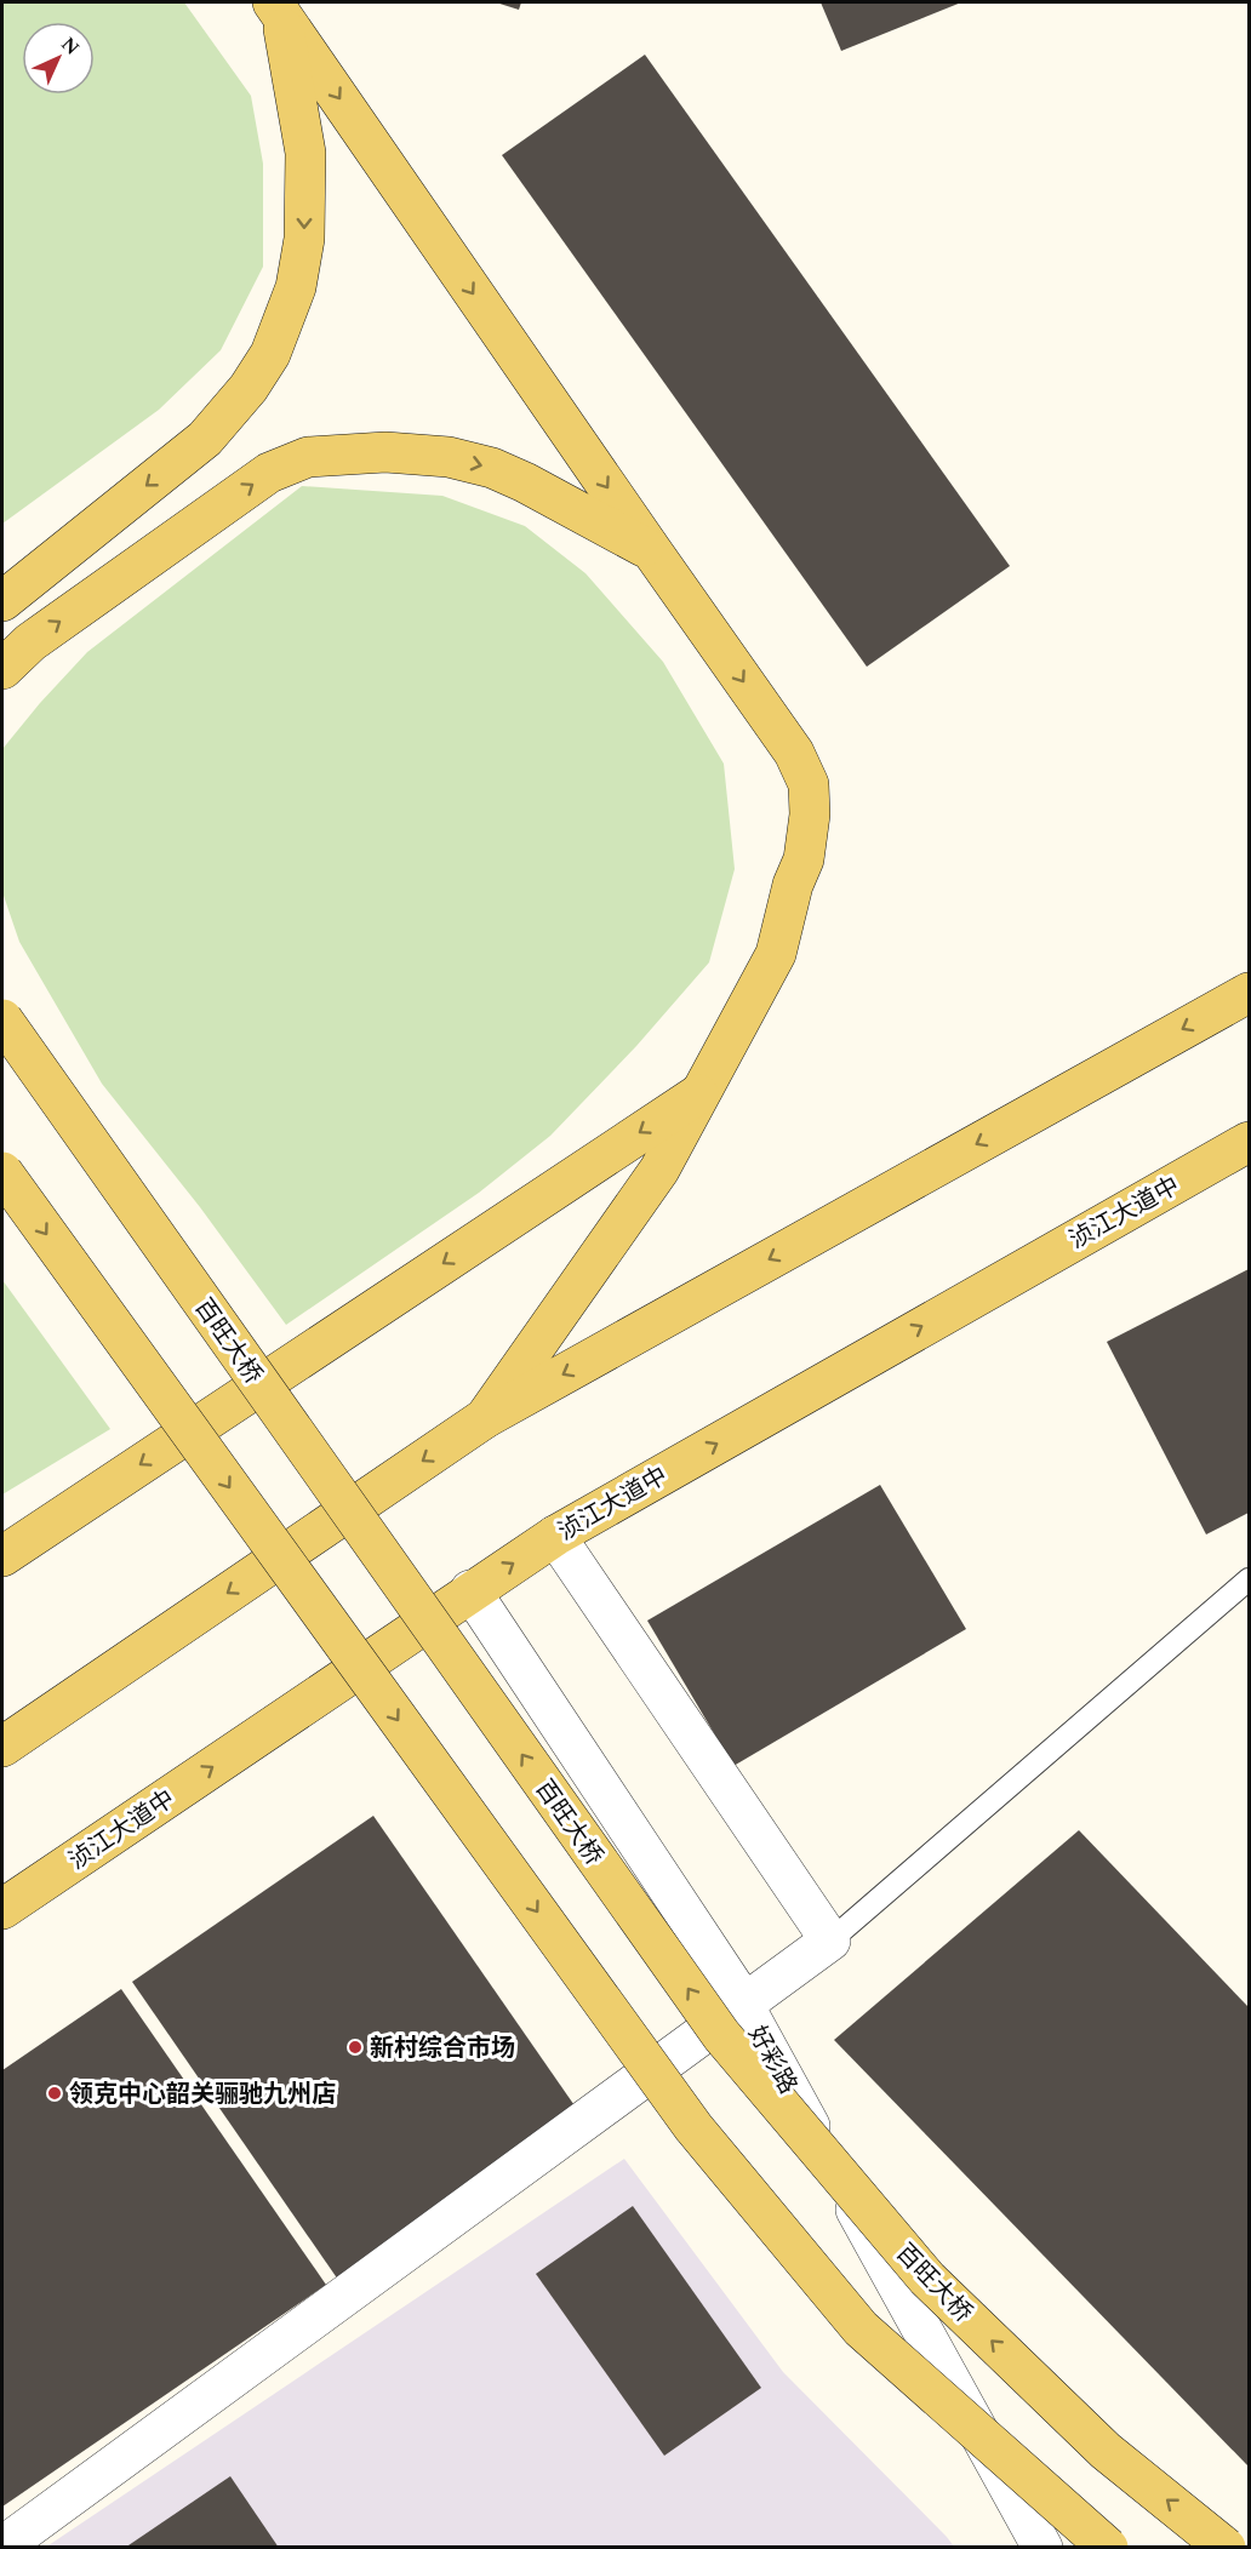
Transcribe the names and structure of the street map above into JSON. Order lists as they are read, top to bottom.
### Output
{
  "streets": {
    "main road": ["浈江大道中", "百旺大桥"],
    "street": ["好彩路"]
  },
  "crossings": [
    ["浈江大道中", "好彩路"]
  ],
  "places": ["新村综合市场", "领克中心韶关骊驰九州店"],
  "north": "top right"
}
